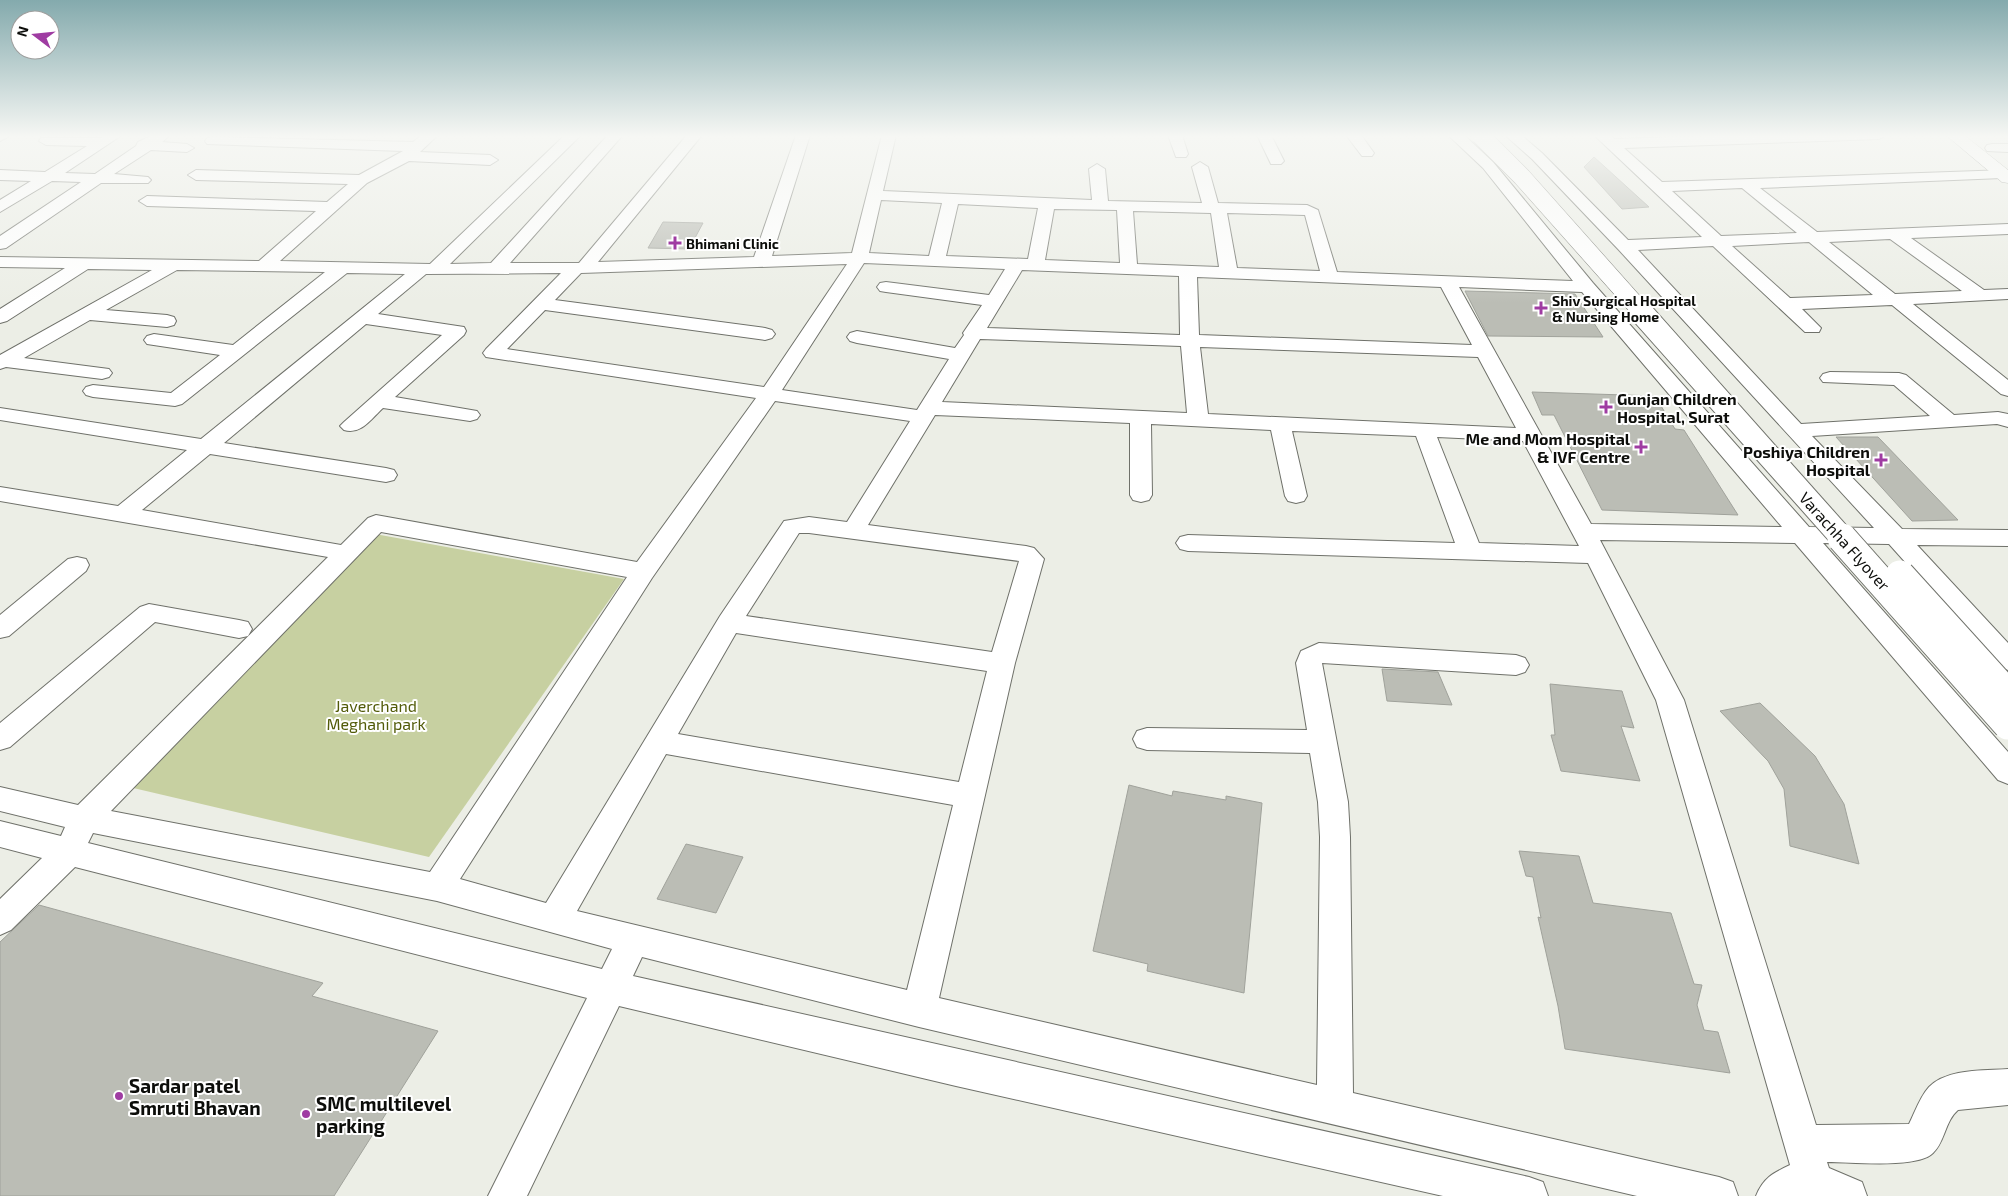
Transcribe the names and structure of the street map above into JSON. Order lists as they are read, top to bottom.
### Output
{
  "streets": {
    "main road": ["Varachha Flyover"]
  },
  "parks": ["Javerchand Meghani park"],
  "places": {
    "health": [
      "Bhimani Clinic",
      "Shiv Surgical Hospital & Nursing Home",
      "Gunjan Children Hospital, Surat",
      "Me and Mom Hospital & IVF Centre",
      "Poshiya Children Hospital"
    ],
    "other": ["Sardar patel Smruti Bhavan", "SMC multilevel parking"]
  },
  "north": "left"
}
